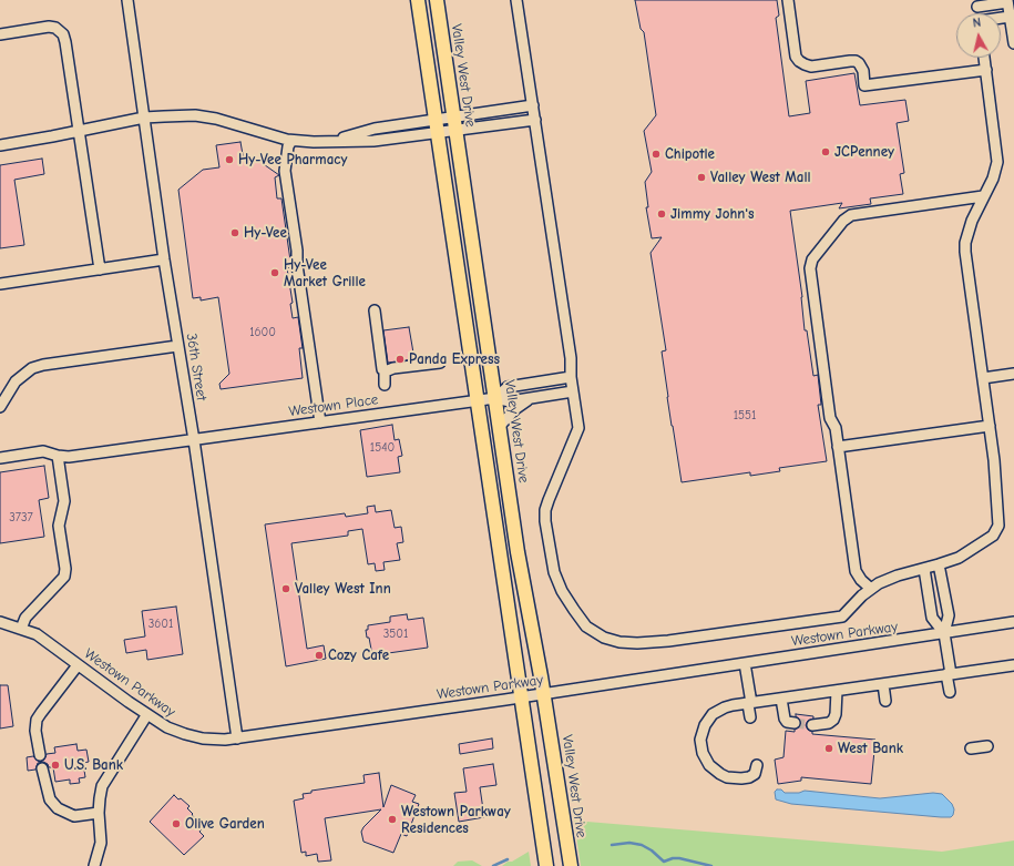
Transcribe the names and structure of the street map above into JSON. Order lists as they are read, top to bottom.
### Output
{
  "streets": {
    "main road": ["Valley West Drive"],
    "street": ["36th Street", "Westown Place", "Westown Parkway"]
  },
  "crossings": [
    ["Valley West Drive", "Westown Place"],
    ["Valley West Drive", "Westown Parkway"],
    ["36th Street", "Westown Place"],
    ["36th Street", "Westown Parkway"]
  ],
  "places": [
    "JCPenney",
    "Chipotle",
    "Hy-Vee Pharmacy",
    "Valley West Mall",
    "Jimmy John's",
    "Hy-Vee",
    "Hy-Vee Market Grille",
    "Panda Express",
    "Valley West Inn",
    "Cozy Cafe",
    "West Bank",
    "U.S. Bank",
    "Westown Parkway Residences",
    "Olive Garden"
  ],
  "house_numbers": [
    "1600",
    "1551",
    "1540",
    "3737",
    "3601",
    "3501"
  ],
  "north": "top"
}
